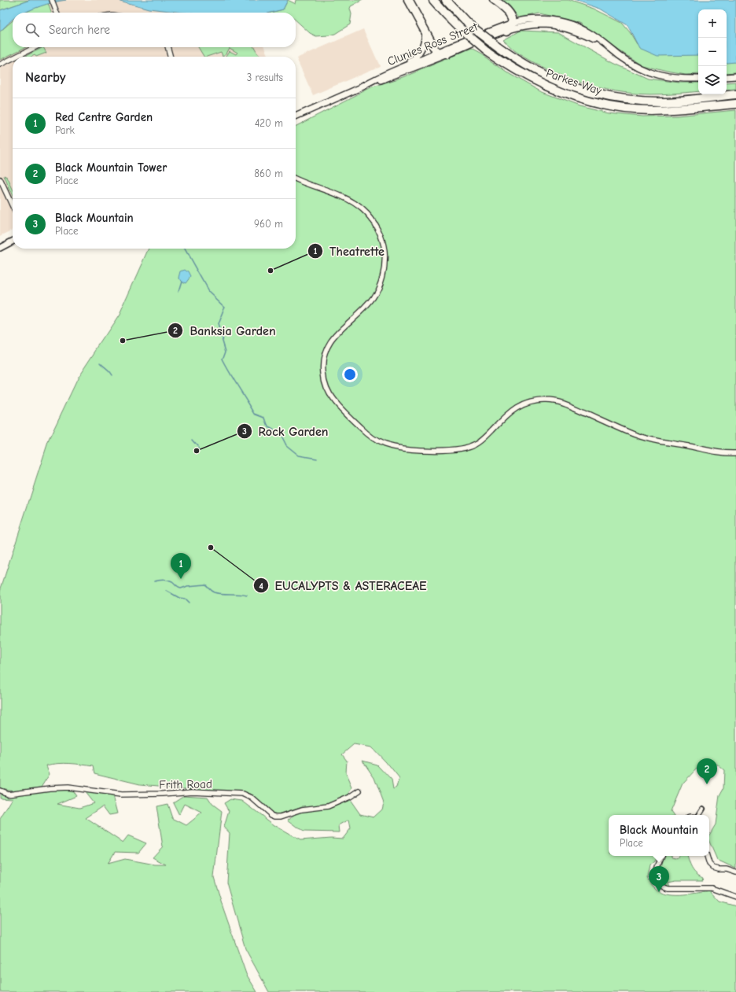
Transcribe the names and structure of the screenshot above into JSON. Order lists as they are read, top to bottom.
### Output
{
  "streets": {
    "highway": ["Parkes Way"],
    "street": ["Clunies Ross Street", "Frith Road"]
  },
  "places": [
    "Theatrette",
    "Banksia Garden",
    "Rock Garden",
    "EUCALYPTS & ASTERACEAE"
  ],
  "page": {
    "map_buttons": ["+", "−"],
    "search": "Search here",
    "heading": ["Nearby", "3 results"],
    "list": [
      {
        "mark": "1",
        "name": "Red Centre Garden",
        "note": "Park",
        "value": "420 m"
      },
      {
        "mark": "2",
        "name": "Black Mountain Tower",
        "note": "Place",
        "value": "860 m"
      },
      {
        "mark": "3",
        "name": "Black Mountain",
        "note": "Place",
        "value": "960 m"
      }
    ],
    "pins": ["1", "2", "3"],
    "popup": ["Black Mountain", "Place"]
  }
}
